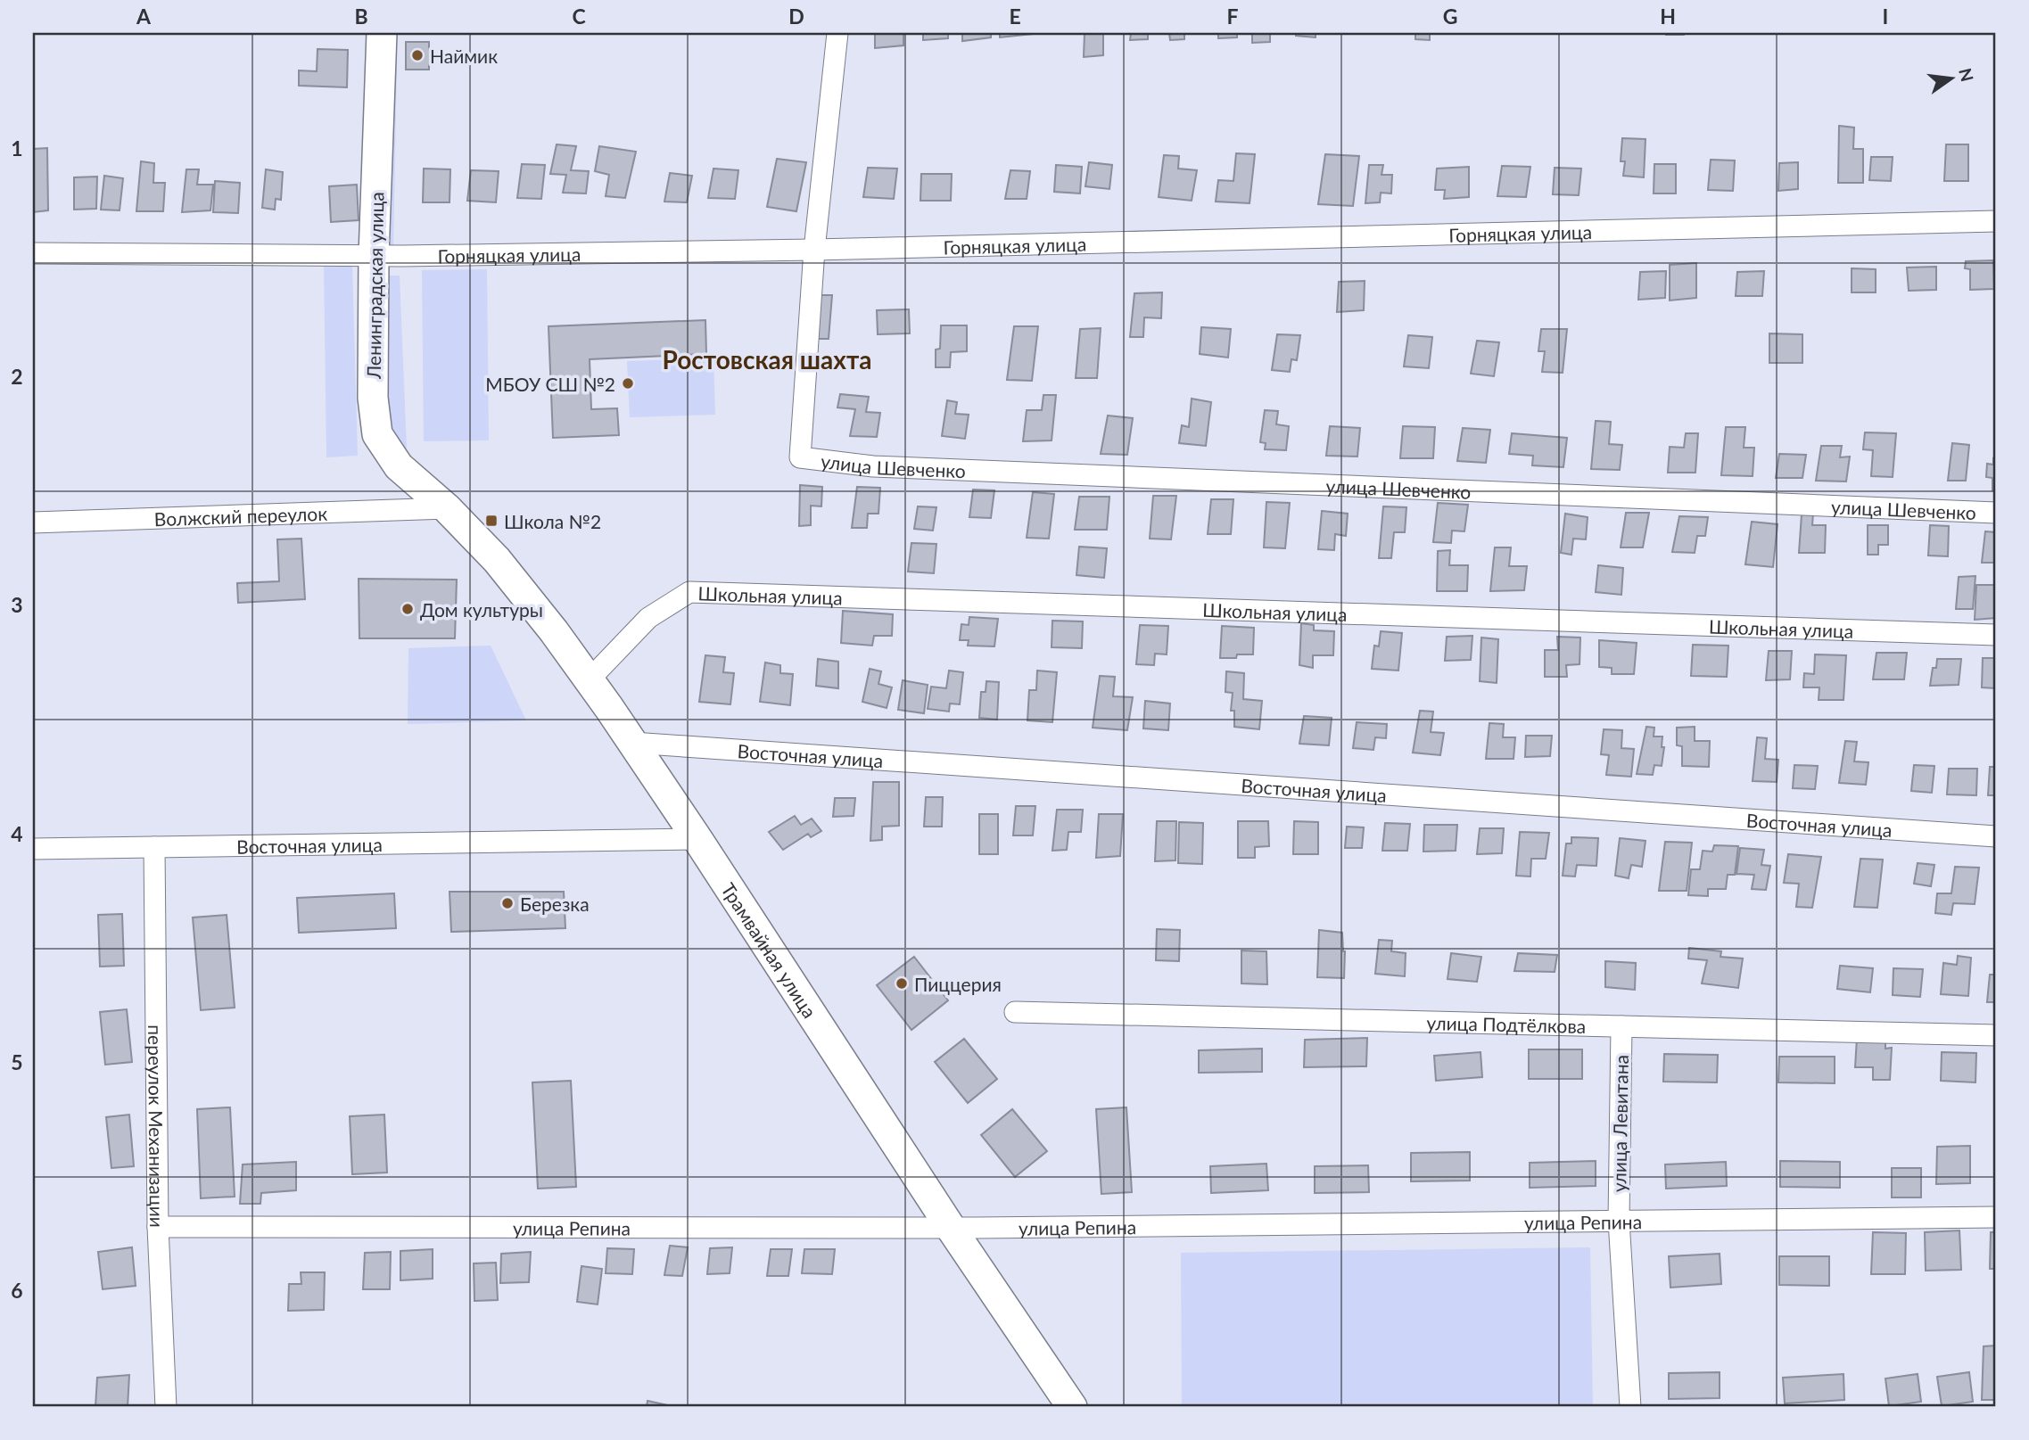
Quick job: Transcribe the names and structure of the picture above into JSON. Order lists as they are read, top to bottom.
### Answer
{
  "streets": {
    "street": [
      "Горняцкая улица",
      "Ленинградская улица",
      "улица Шевченко",
      "Волжский переулок",
      "Школьная улица",
      "Восточная улица",
      "Трамвайная улица",
      "улица Подтёлкова",
      "улица Левитана",
      "переулок Механизации",
      "улица Репина"
    ]
  },
  "crossings": [
    ["Горняцкая улица", "Ленинградская улица"],
    ["Горняцкая улица", "улица Шевченко"],
    ["Ленинградская улица", "Волжский переулок"],
    ["Ленинградская улица", "Трамвайная улица"],
    ["Волжский переулок", "Трамвайная улица"],
    ["Школьная улица", "Трамвайная улица"],
    ["Восточная улица", "Трамвайная улица"],
    ["Восточная улица", "переулок Механизации"],
    ["Трамвайная улица", "улица Репина"],
    ["улица Подтёлкова", "улица Левитана"],
    ["улица Левитана", "улица Репина"],
    ["переулок Механизации", "улица Репина"]
  ],
  "districts": ["Ростовская шахта"],
  "places": {
    "other": [
      "Наймик",
      "МБОУ СШ №2",
      "Дом культуры",
      "Березка",
      "Пиццерия"
    ],
    "transit": ["Школа №2"]
  },
  "north": "right",
  "grid": {
    "columns": [
      "A",
      "B",
      "C",
      "D",
      "E",
      "F",
      "G",
      "H",
      "I"
    ],
    "rows": [
      "1",
      "2",
      "3",
      "4",
      "5",
      "6"
    ]
  }
}
